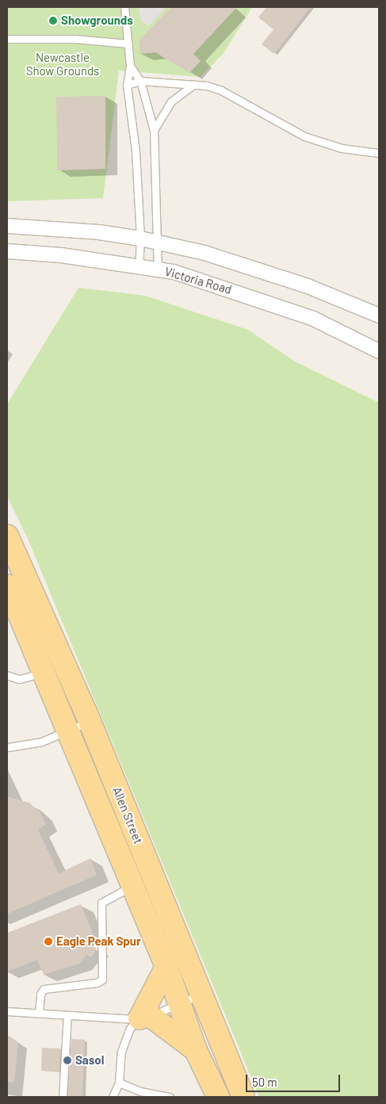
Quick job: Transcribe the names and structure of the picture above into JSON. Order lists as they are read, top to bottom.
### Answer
{
  "streets": {
    "main road": ["Allen Street"],
    "street": ["Victoria Road"]
  },
  "parks": ["Newcastle Show Grounds"],
  "places": ["Showgrounds", "Eagle Peak Spur", "Sasol"],
  "scale_bar": "50 m"
}
